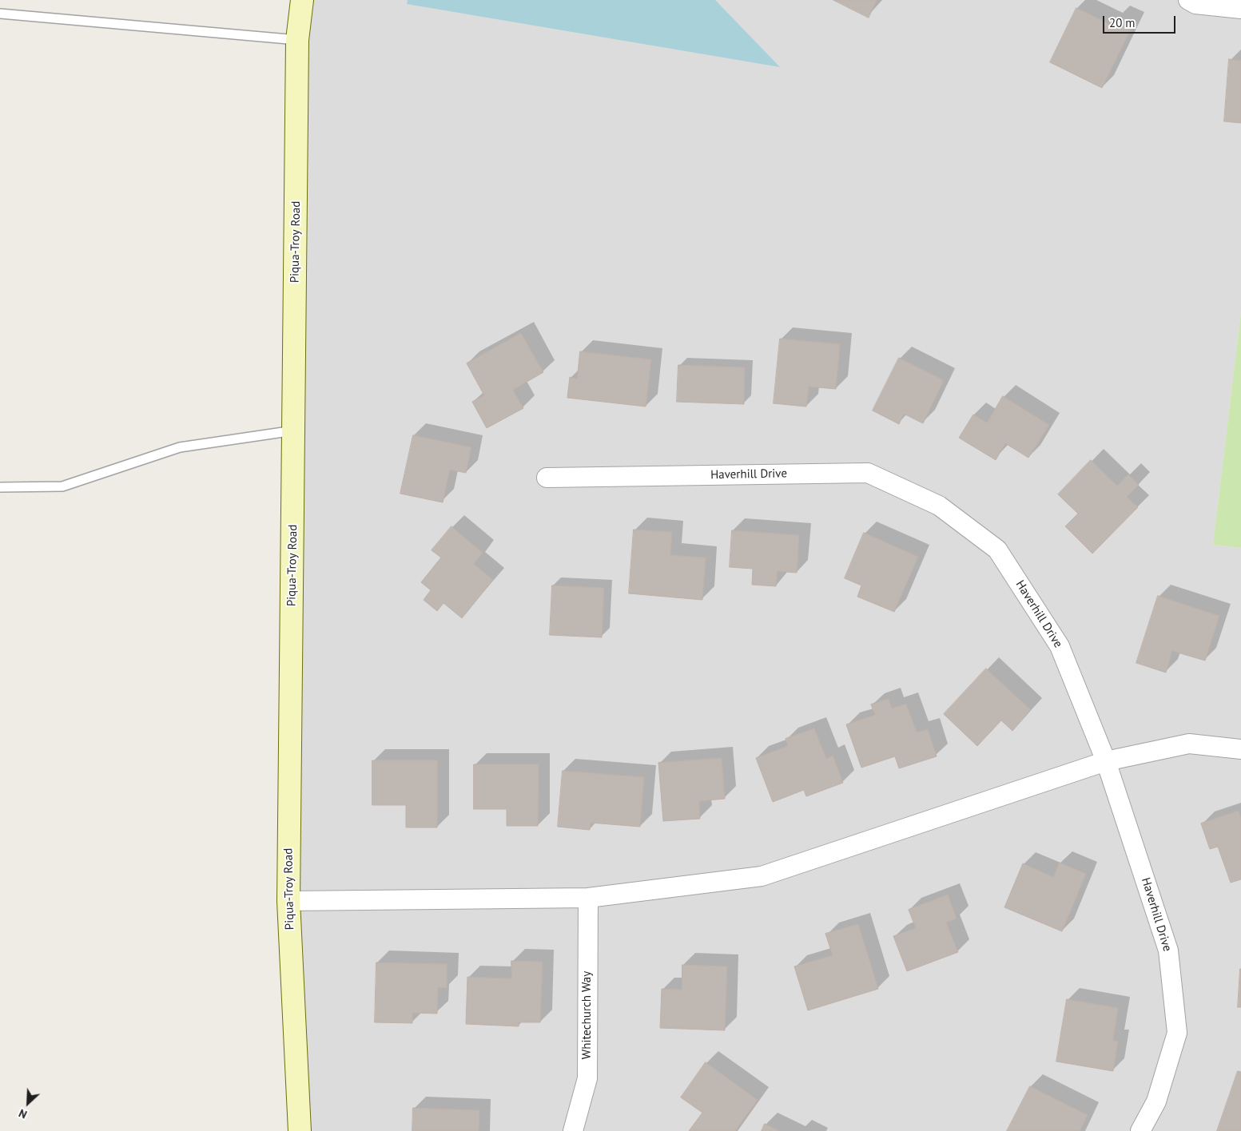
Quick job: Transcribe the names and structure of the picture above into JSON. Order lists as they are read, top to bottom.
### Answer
{
  "streets": {
    "street": ["Piqua-Troy Road", "Haverhill Drive", "Whitechurch Way"]
  },
  "scale_bar": "20 m",
  "north": "bottom left"
}
